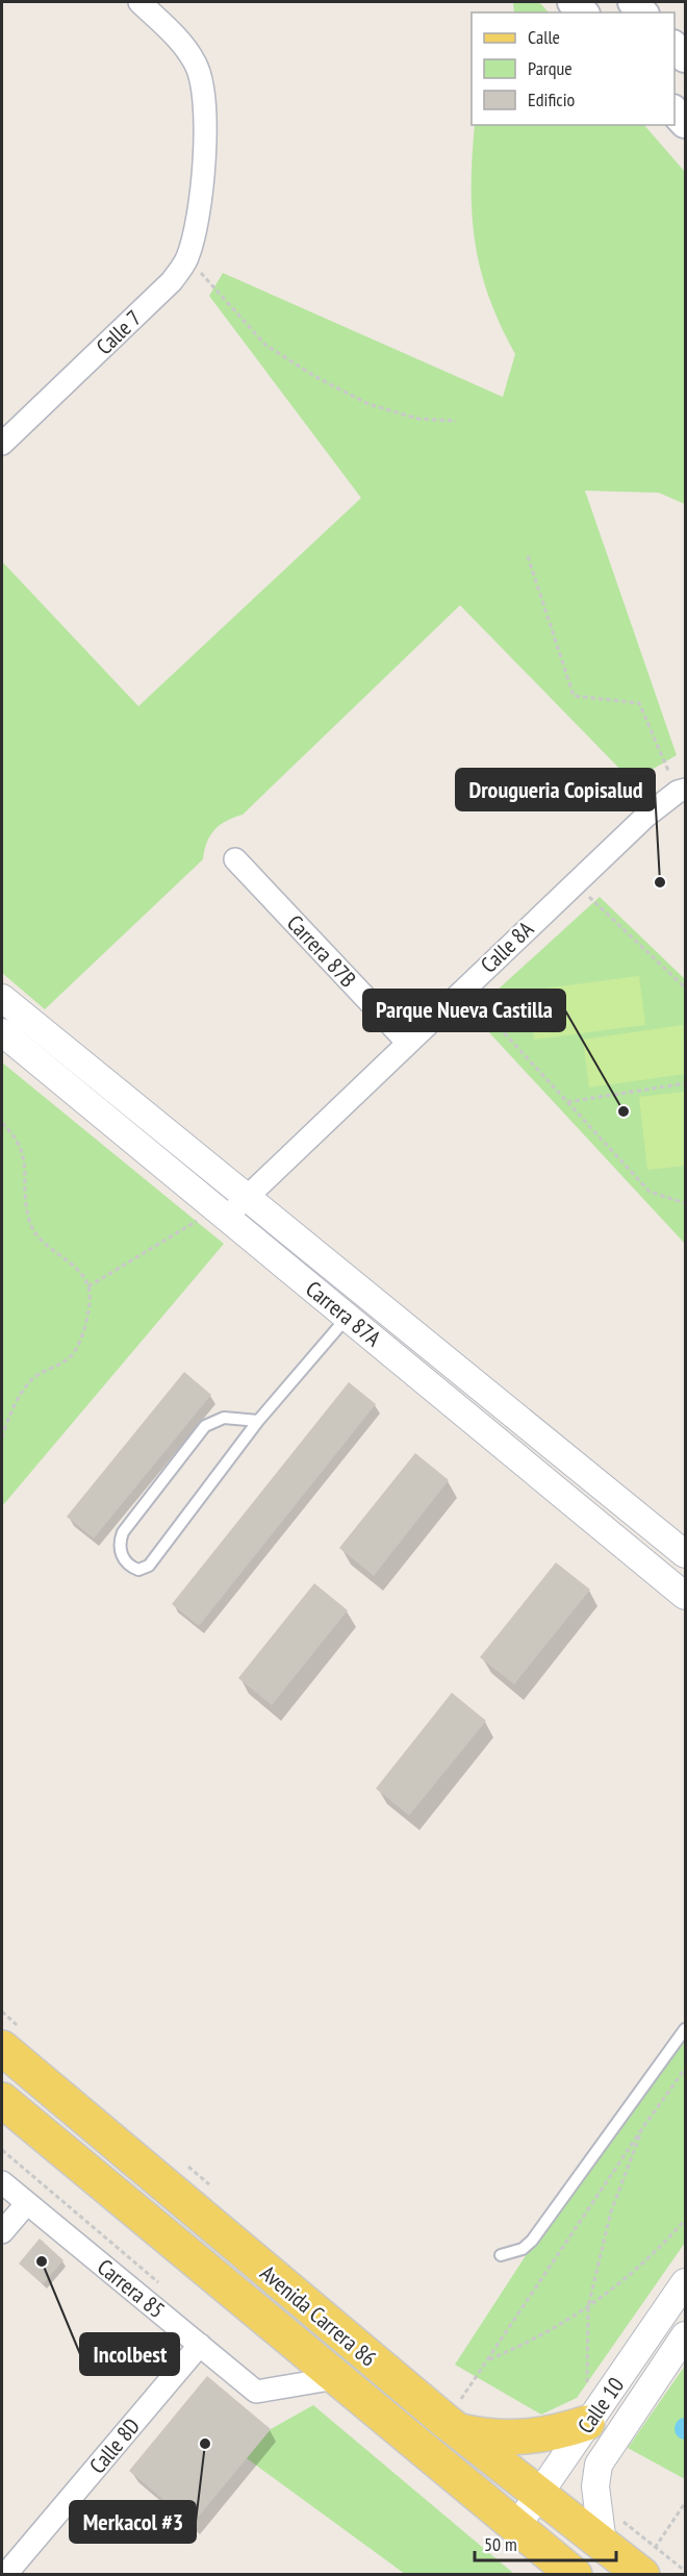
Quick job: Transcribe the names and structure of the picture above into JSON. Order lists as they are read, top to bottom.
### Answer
{
  "streets": {
    "main road": ["Avenida Carrera 86"],
    "street": [
      "Calle 7",
      "Calle 8A",
      "Carrera 87B",
      "Carrera 87A",
      "Carrera 85",
      "Calle 10",
      "Calle 8D"
    ]
  },
  "crossings": [
    ["Calle 8A", "Carrera 87B"],
    ["Calle 8A", "Carrera 87A"],
    ["Carrera 85", "Avenida Carrera 86"],
    ["Carrera 85", "Calle 8D"],
    ["Avenida Carrera 86", "Calle 10"]
  ],
  "places": [
    "Drougueria Copisalud",
    "Parque Nueva Castilla",
    "Incolbest",
    "Merkacol #3"
  ],
  "legend": ["Calle", "Parque", "Edificio"],
  "scale_bar": "50 m"
}
